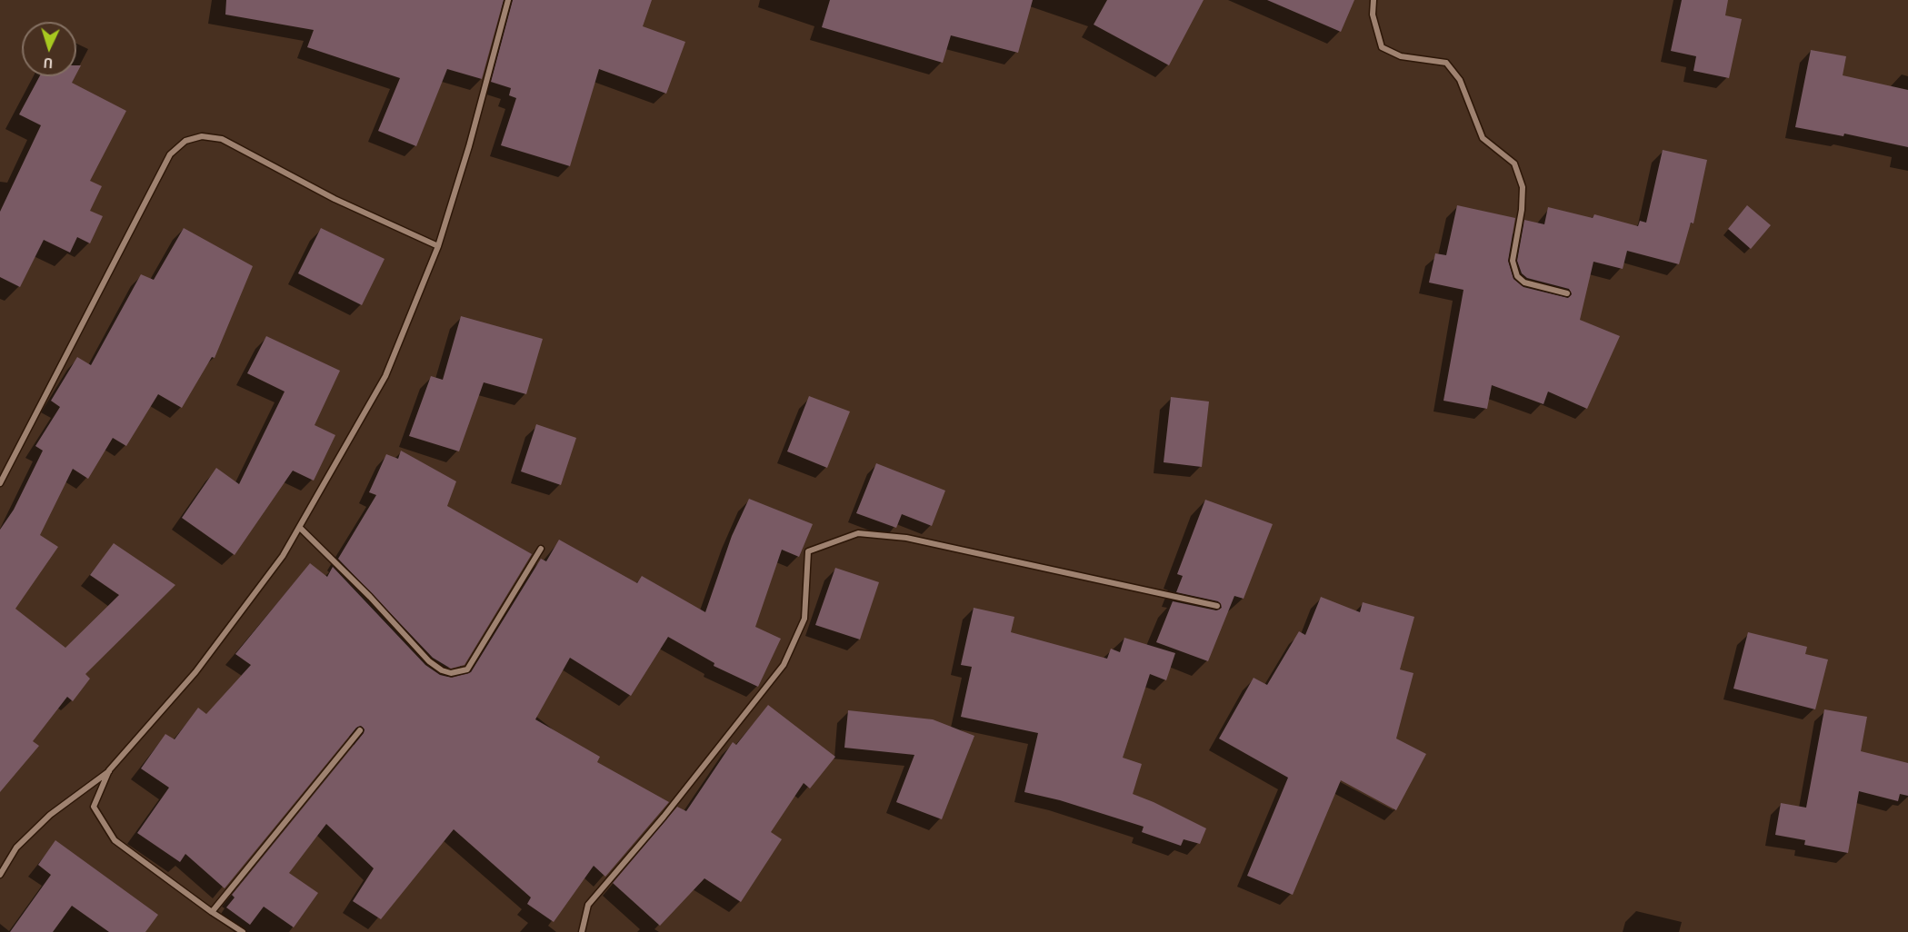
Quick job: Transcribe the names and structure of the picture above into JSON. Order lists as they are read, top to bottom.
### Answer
{
  "north": "bottom"
}
